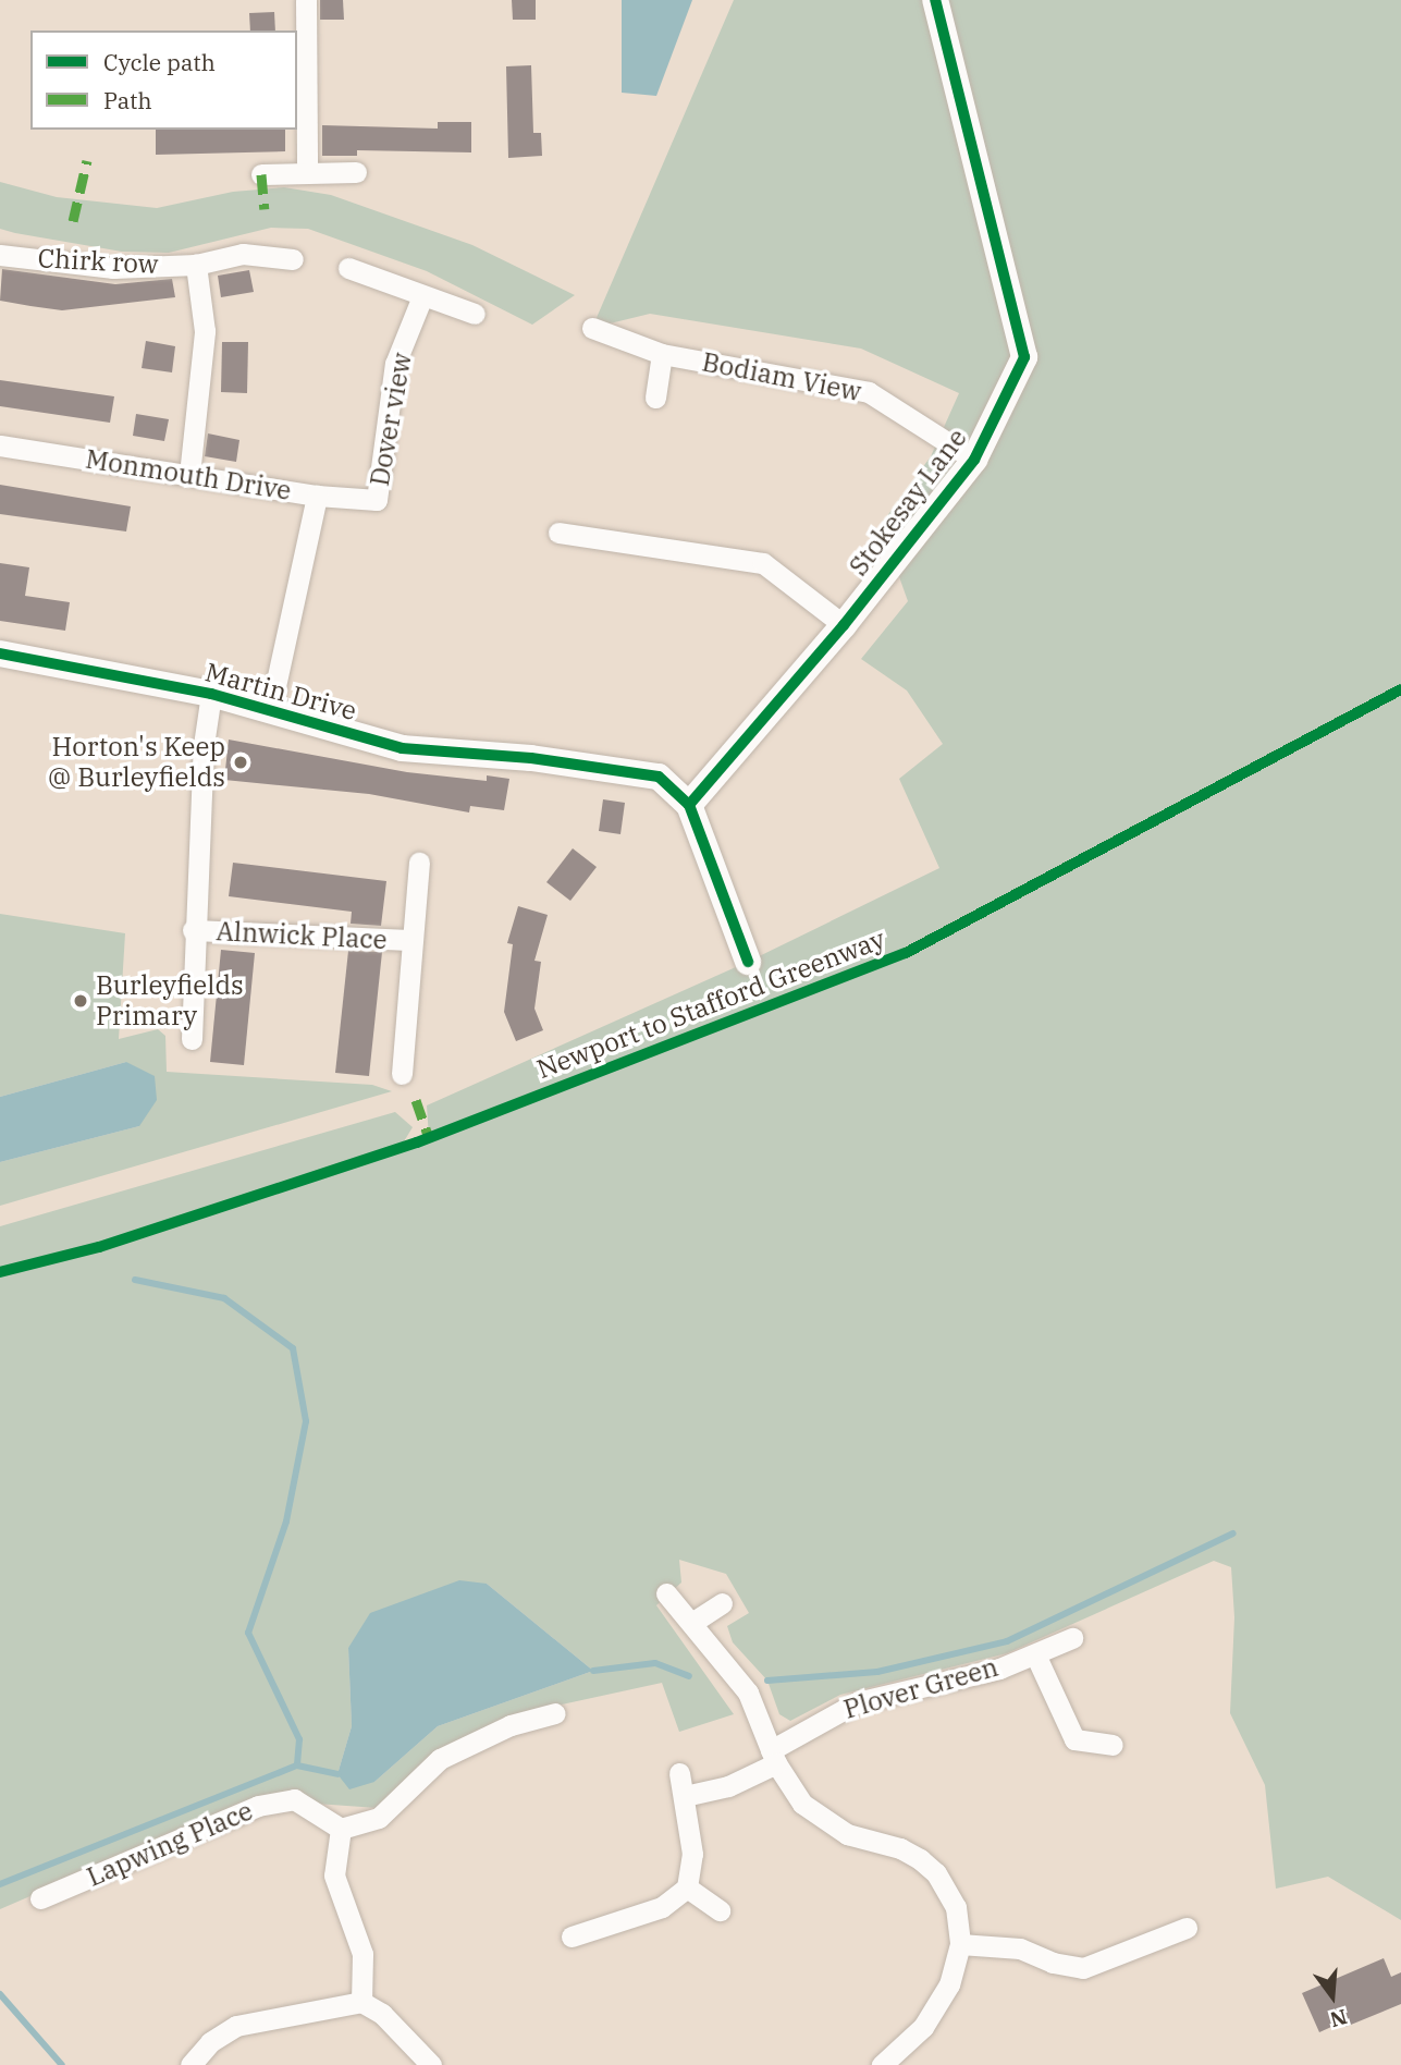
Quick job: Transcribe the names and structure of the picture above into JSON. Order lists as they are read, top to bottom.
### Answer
{
  "streets": {
    "street": [
      "Chirk row",
      "Bodiam View",
      "Dover view",
      "Monmouth Drive",
      "Stokesay Lane",
      "Martin Drive",
      "Alnwick Place",
      "Plover Green",
      "Lapwing Place"
    ],
    "cycle path": ["Newport to Stafford Greenway"]
  },
  "crossings": [
    ["Chirk row", "Monmouth Drive"],
    ["Bodiam View", "Stokesay Lane"],
    ["Dover view", "Monmouth Drive"],
    ["Stokesay Lane", "Martin Drive"]
  ],
  "places": ["Horton's Keep @ Burleyfields", "Burleyfields Primary"],
  "legend": ["Cycle path", "Path"],
  "north": "bottom"
}
